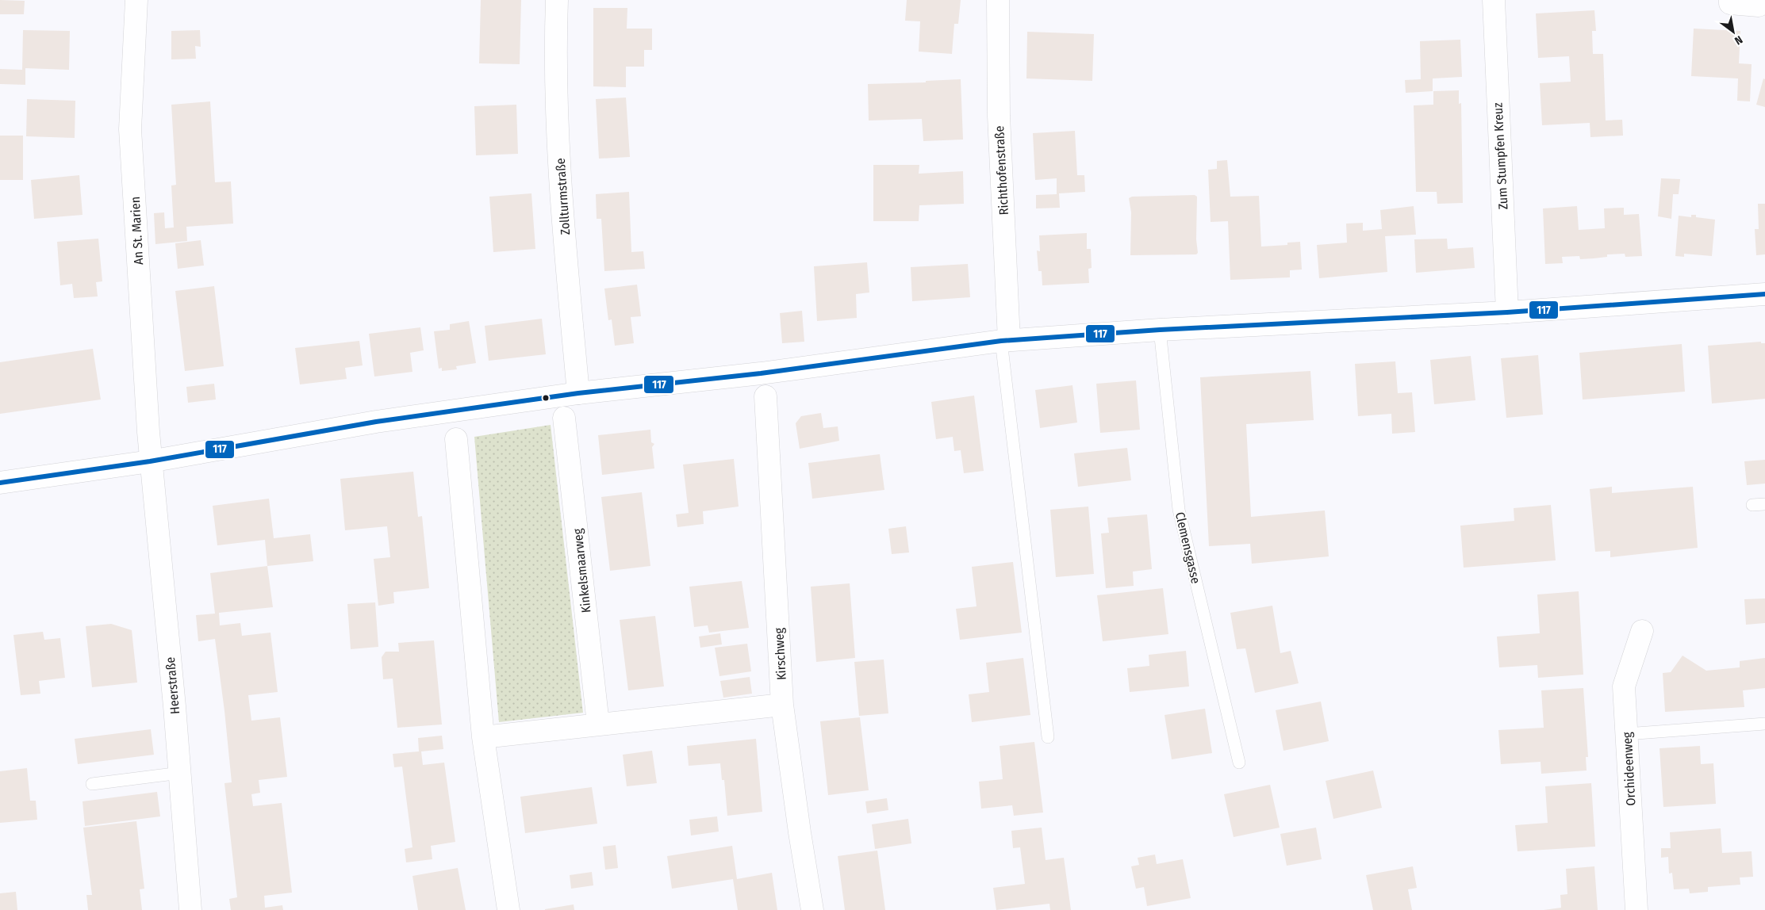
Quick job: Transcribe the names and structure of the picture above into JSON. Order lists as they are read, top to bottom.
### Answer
{
  "streets": {
    "street": [
      "Zum Stumpfen Kreuz",
      "Richthofenstraße",
      "Zollturmstraße",
      "An St. Marien",
      "Kinkelsmaarweg",
      "Kirschweg",
      "Heerstraße",
      "Orchideenweg"
    ],
    "lane": ["Clemensgasse"]
  },
  "crossings": [
    ["An St. Marien", "Heerstraße"]
  ],
  "lines": ["transit line 117"],
  "north": "bottom right"
}
